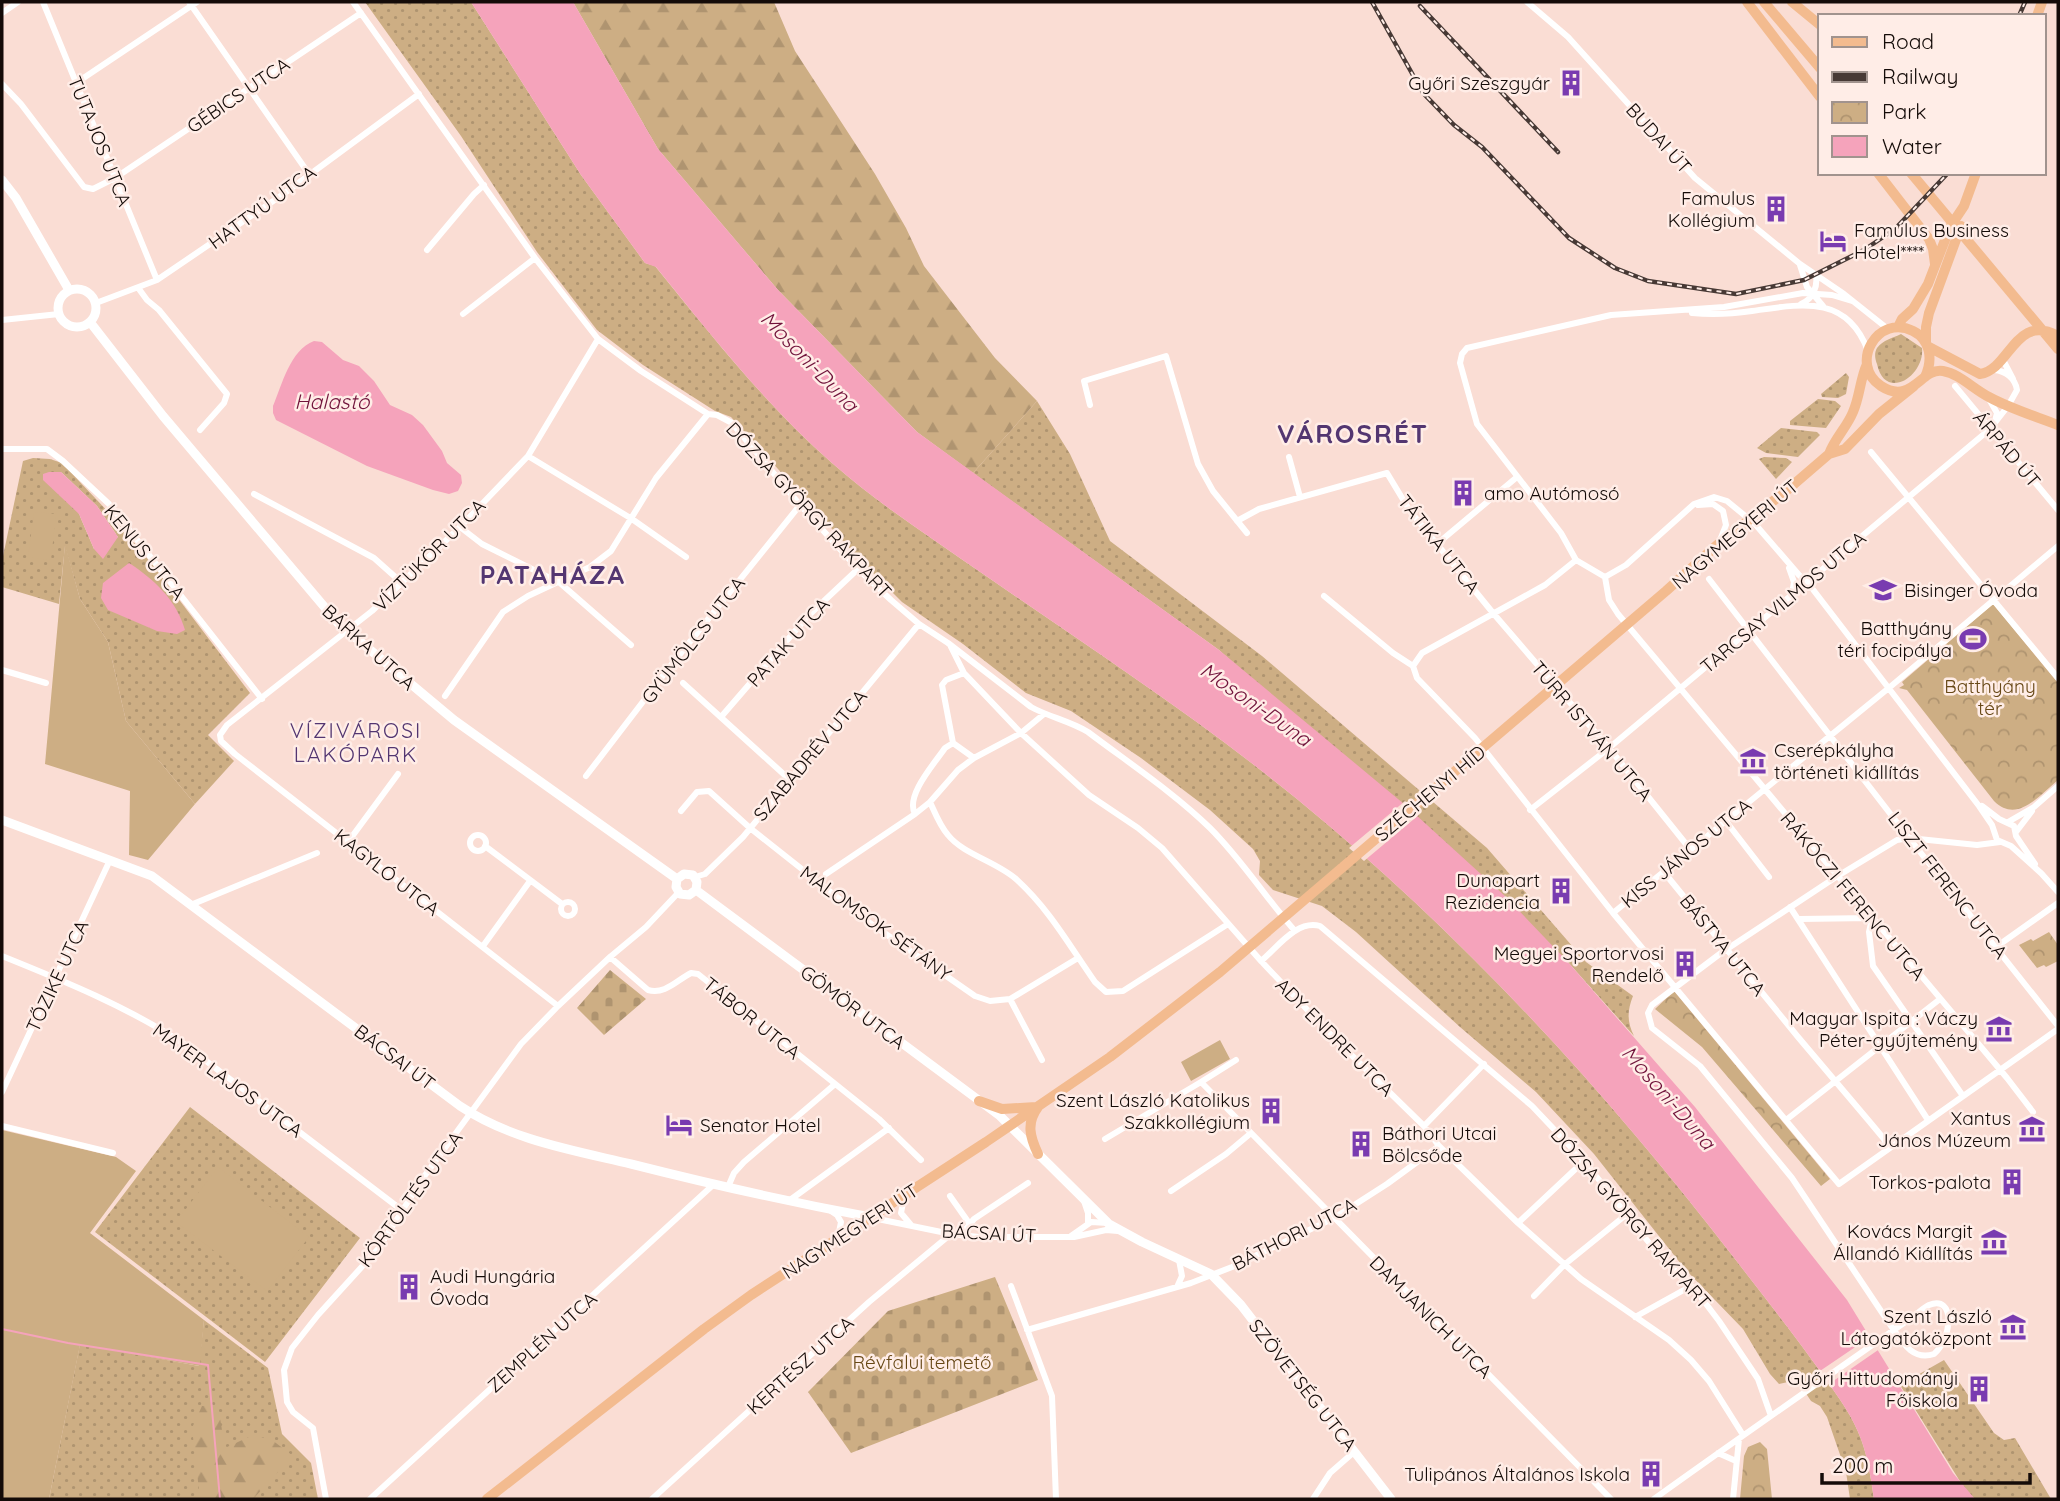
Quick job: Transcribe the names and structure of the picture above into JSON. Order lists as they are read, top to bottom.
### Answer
{
  "streets": {
    "main road": ["NAGYMEGYERI ÚT", "SZÉCHENYI HÍD"],
    "street": [
      "GÉBICS UTCA",
      "BUDAI ÚT",
      "TUTAJOS UTCA",
      "HATTYÚ UTCA",
      "ÁRPÁD ÚT",
      "DÓZSA GYÖRGY RAKPART",
      "TÁTIKA UTCA",
      "KENUS UTCA",
      "VÍZTÜKÖR UTCA",
      "TARCSAY VILMOS UTCA",
      "GYÜMÖLCS UTCA",
      "PATAK UTCA",
      "BÁRKA UTCA",
      "TÜRR ISTVÁN UTCA",
      "SZABADRÉV UTCA",
      "KISS JÁNOS UTCA",
      "KAGYLÓ UTCA",
      "LISZT FERENC UTCA",
      "RÁKÓCZI FERENC UTCA",
      "MALOMSOK SÉTÁNY",
      "BÁSTYA UTCA",
      "TŐZIKE UTCA",
      "GÖMÖR UTCA",
      "TÁBOR UTCA",
      "ADY ENDRE UTCA",
      "BÁCSAI ÚT",
      "MAYER LAJOS UTCA",
      "KÖRTÖLTÉS UTCA",
      "BÁTHORI UTCA",
      "DAMJANICH UTCA",
      "ZEMPLÉN UTCA",
      "KERTÉSZ UTCA",
      "SZÖVETSÉG UTCA"
    ]
  },
  "crossings": [
    ["GÉBICS UTCA", "TUTAJOS UTCA"],
    ["GÉBICS UTCA", "DÓZSA GYÖRGY RAKPART"],
    ["BUDAI ÚT", "NAGYMEGYERI ÚT"],
    ["TUTAJOS UTCA", "HATTYÚ UTCA"],
    ["HATTYÚ UTCA", "DÓZSA GYÖRGY RAKPART"],
    ["HATTYÚ UTCA", "BÁRKA UTCA"],
    ["ÁRPÁD ÚT", "TARCSAY VILMOS UTCA"],
    ["DÓZSA GYÖRGY RAKPART", "VÍZTÜKÖR UTCA"],
    ["DÓZSA GYÖRGY RAKPART", "GYÜMÖLCS UTCA"],
    ["DÓZSA GYÖRGY RAKPART", "PATAK UTCA"],
    ["DÓZSA GYÖRGY RAKPART", "SZABADRÉV UTCA"],
    ["DÓZSA GYÖRGY RAKPART", "ADY ENDRE UTCA"],
    ["NAGYMEGYERI ÚT", "SZÉCHENYI HÍD"],
    ["NAGYMEGYERI ÚT", "GÖMÖR UTCA"],
    ["NAGYMEGYERI ÚT", "BÁCSAI ÚT"],
    ["TÁTIKA UTCA", "TÜRR ISTVÁN UTCA"],
    ["KENUS UTCA", "VÍZTÜKÖR UTCA"],
    ["VÍZTÜKÖR UTCA", "BÁRKA UTCA"],
    ["VÍZTÜKÖR UTCA", "KAGYLÓ UTCA"],
    ["TARCSAY VILMOS UTCA", "TÜRR ISTVÁN UTCA"],
    ["TARCSAY VILMOS UTCA", "LISZT FERENC UTCA"],
    ["TARCSAY VILMOS UTCA", "RÁKÓCZI FERENC UTCA"],
    ["BÁRKA UTCA", "SZABADRÉV UTCA"],
    ["BÁRKA UTCA", "GÖMÖR UTCA"],
    ["TÜRR ISTVÁN UTCA", "KISS JÁNOS UTCA"],
    ["SZABADRÉV UTCA", "MALOMSOK SÉTÁNY"],
    ["SZABADRÉV UTCA", "GÖMÖR UTCA"],
    ["KISS JÁNOS UTCA", "LISZT FERENC UTCA"],
    ["KISS JÁNOS UTCA", "RÁKÓCZI FERENC UTCA"],
    ["KISS JÁNOS UTCA", "BÁSTYA UTCA"],
    ["TŐZIKE UTCA", "BÁCSAI ÚT"],
    ["TŐZIKE UTCA", "MAYER LAJOS UTCA"],
    ["GÖMÖR UTCA", "BÁCSAI ÚT"],
    ["ADY ENDRE UTCA", "BÁTHORI UTCA"],
    ["BÁCSAI ÚT", "KÖRTÖLTÉS UTCA"],
    ["BÁCSAI ÚT", "ZEMPLÉN UTCA"],
    ["BÁCSAI ÚT", "KERTÉSZ UTCA"],
    ["MAYER LAJOS UTCA", "KÖRTÖLTÉS UTCA"],
    ["BÁTHORI UTCA", "DAMJANICH UTCA"],
    ["BÁTHORI UTCA", "SZÖVETSÉG UTCA"]
  ],
  "districts": ["VÁROSRÉT", "PATAHÁZA", "VÍZIVÁROSI LAKÓPARK"],
  "water": ["Mosoni-Duna", "Halastó"],
  "parks": ["Batthyány tér", "Révfalui temető"],
  "places": {
    "building": [
      "Győri Szeszgyár",
      "Famulus Kollégium",
      "amo Autómosó",
      "Dunapart Rezidencia",
      "Megyei Sportorvosi Rendelő",
      "Szent László Katolikus Szakkollégium",
      "Báthori Utcai Bölcsőde",
      "Torkos-palota",
      "Audi Hungária Óvoda",
      "Győri Hittudományi Főiskola",
      "Tulipános Általános Iskola"
    ],
    "hotel": ["Famulus Business Hotel****", "Senator Hotel"],
    "school or university": ["Bisinger Óvoda"],
    "sports": ["Batthyány téri focipálya"],
    "museum": [
      "Cserépkályha történeti kiállítás",
      "Magyar Ispita : Váczy Péter-gyűjtemény",
      "Xantus János Múzeum",
      "Kovács Margit Állandó Kiállítás",
      "Szent László Látogatóközpont"
    ]
  },
  "legend": [
    "Road",
    "Railway",
    "Park",
    "Water"
  ],
  "scale_bar": "200 m"
}
